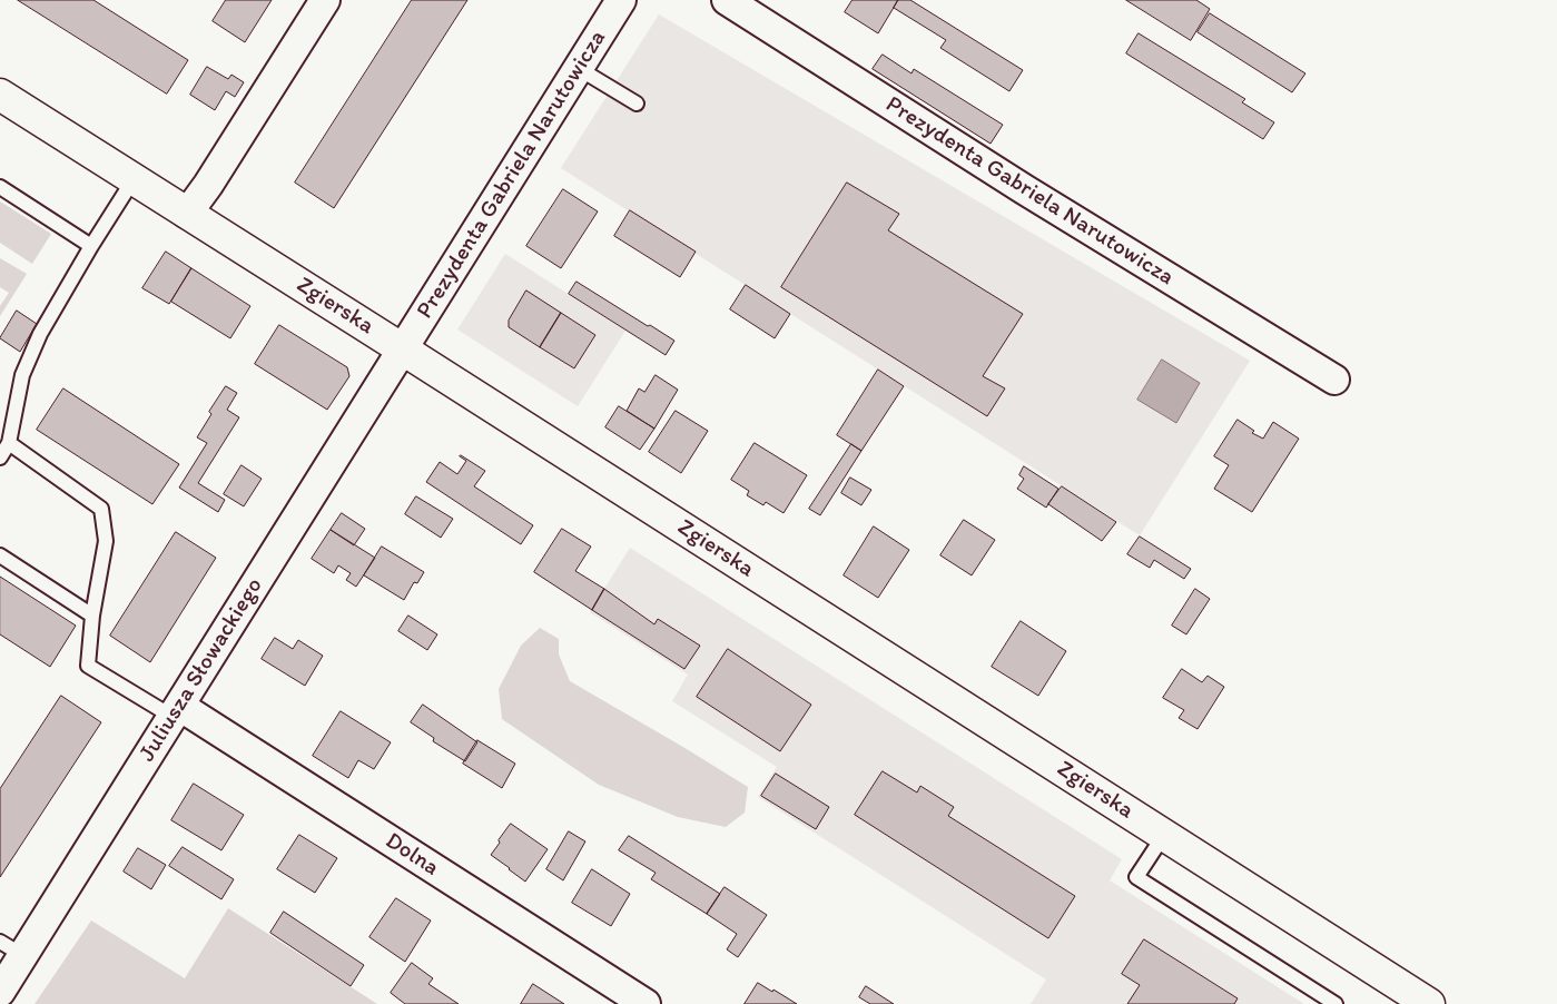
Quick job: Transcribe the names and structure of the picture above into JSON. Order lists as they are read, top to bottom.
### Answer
{
  "streets": {
    "main road": ["Zgierska"],
    "street": ["Prezydenta Gabriela Narutowicza", "Juliusza Słowackiego", "Dolna"]
  },
  "crossings": [
    ["Prezydenta Gabriela Narutowicza", "Zgierska"],
    ["Prezydenta Gabriela Narutowicza", "Juliusza Słowackiego"],
    ["Zgierska", "Juliusza Słowackiego"],
    ["Juliusza Słowackiego", "Dolna"]
  ]
}
